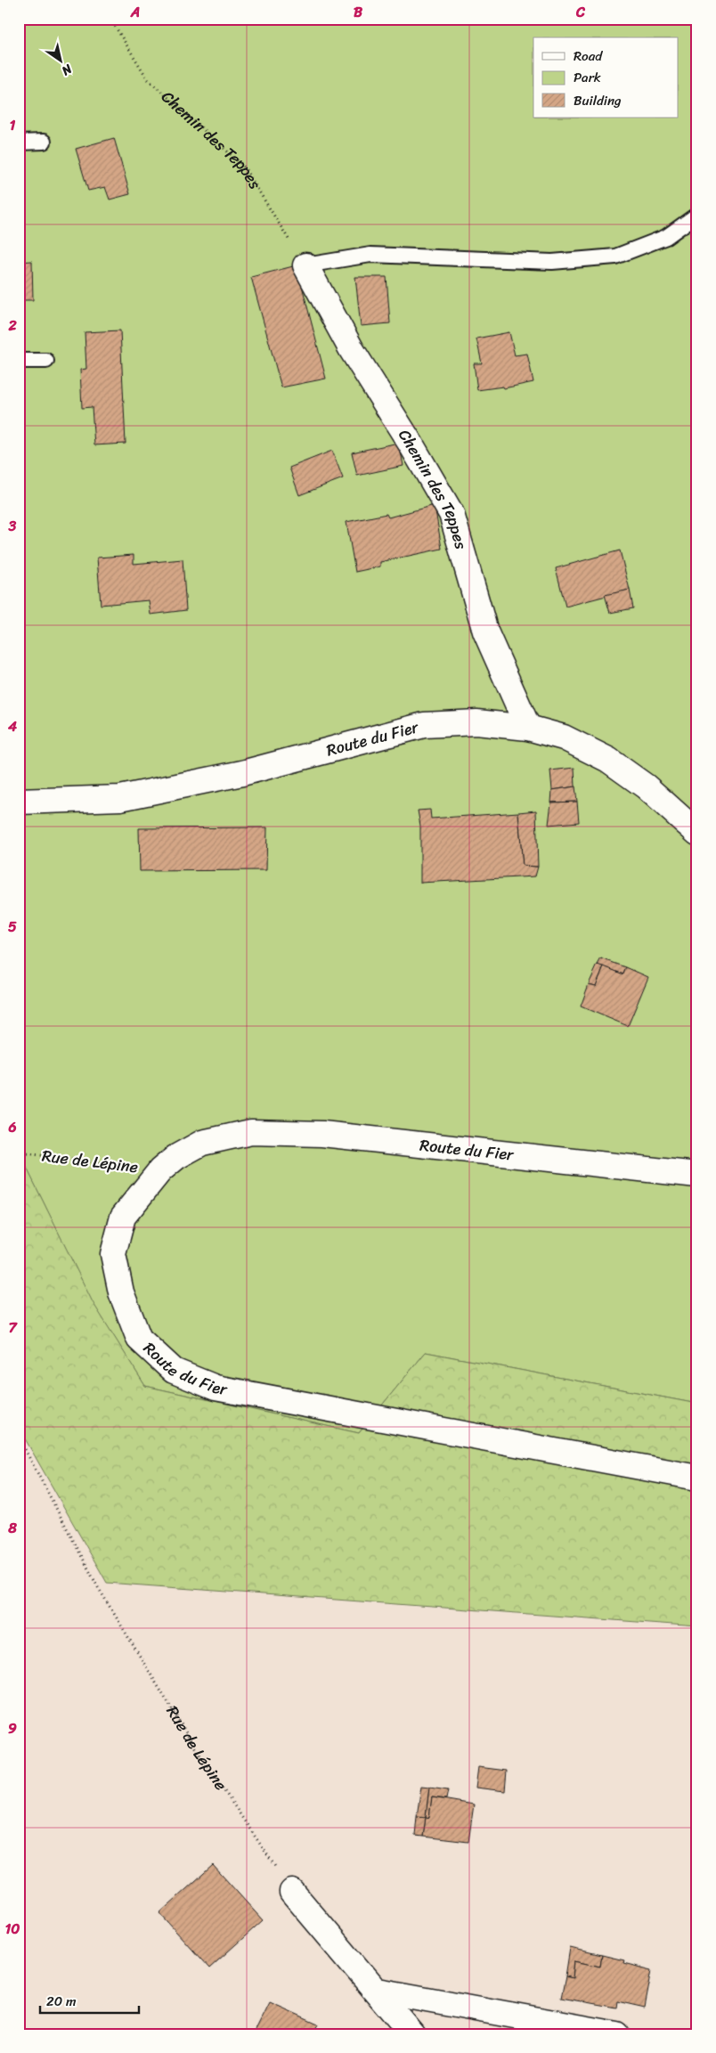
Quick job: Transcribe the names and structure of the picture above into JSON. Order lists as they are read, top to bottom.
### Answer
{
  "streets": {
    "main road": ["Chemin des Teppes", "Route du Fier"],
    "path": ["Rue de Lépine"]
  },
  "crossings": [
    ["Chemin des Teppes", "Route du Fier"],
    ["Route du Fier", "Rue de Lépine"]
  ],
  "legend": ["Road", "Park", "Building"],
  "scale_bar": "20 m",
  "north": "bottom right",
  "grid": {
    "columns": ["A", "B", "C"],
    "rows": [
      "1",
      "2",
      "3",
      "4",
      "5",
      "6",
      "7",
      "8",
      "9",
      "10"
    ]
  }
}
